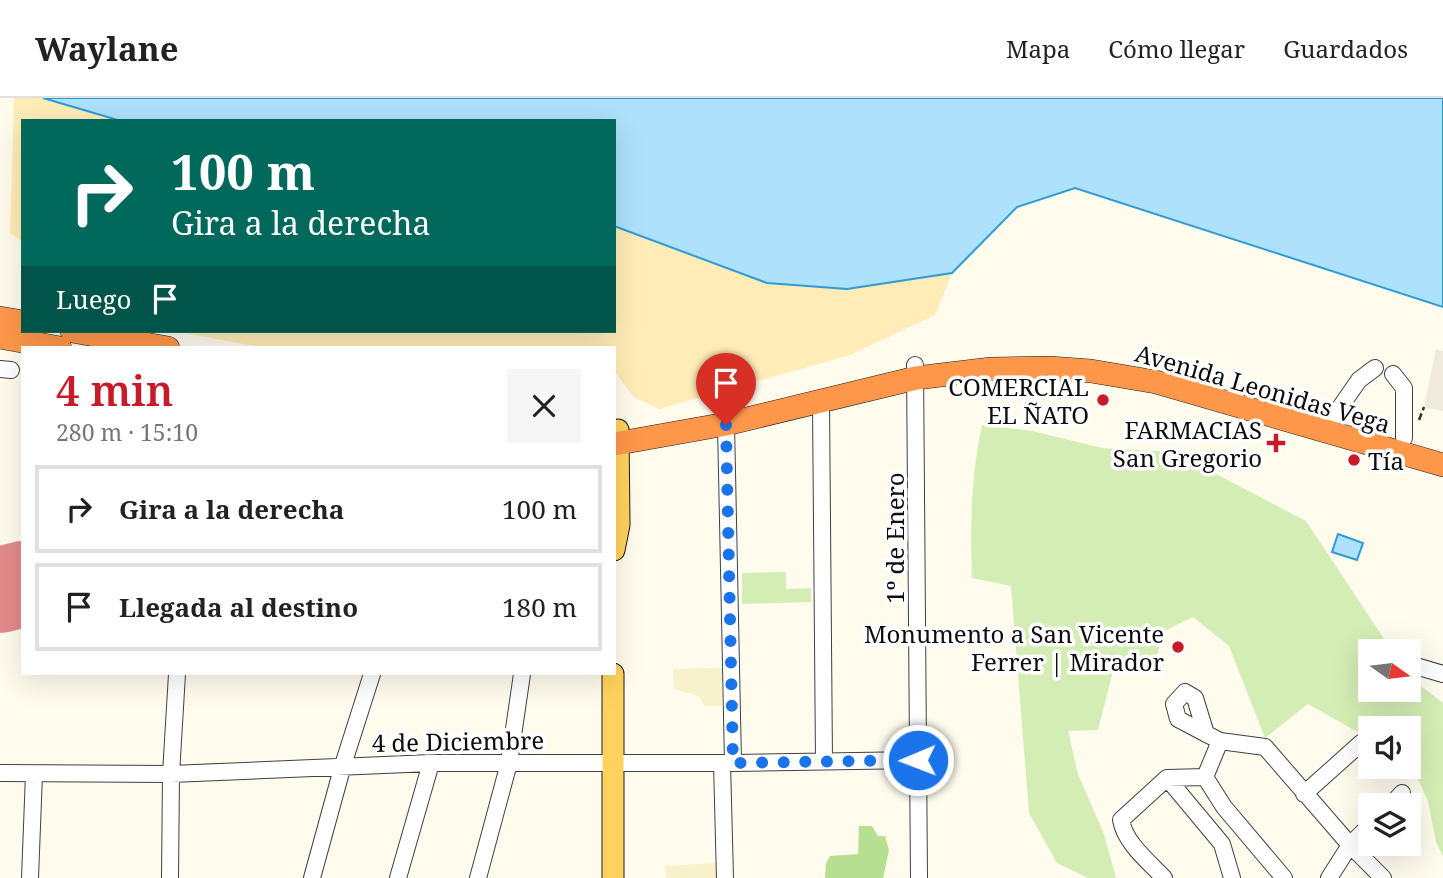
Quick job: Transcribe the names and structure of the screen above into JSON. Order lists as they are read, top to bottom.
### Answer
{
  "streets": {
    "highway": ["Avenida Leonidas Vega"],
    "street": ["1º de Enero", "4 de Diciembre"]
  },
  "crossings": [
    ["Avenida Leonidas Vega", "1º de Enero"],
    ["1º de Enero", "4 de Diciembre"]
  ],
  "places": {
    "other": ["COMERCIAL EL ÑATO", "Tía", "Monumento a San Vicente Ferrer | Mirador"],
    "health": ["FARMACIAS San Gregorio"]
  },
  "north": "right",
  "page": {
    "header": "Waylane",
    "nav": ["Mapa", "Cómo llegar", "Guardados"],
    "turn": ["100 m", "Gira a la derecha"],
    "then": "Luego",
    "heading": ["4 min", "280 m · 15:10"],
    "list": [
      {
        "name": "Gira a la derecha",
        "value": "100 m"
      },
      {
        "name": "Llegada al destino",
        "value": "180 m"
      }
    ]
  }
}
